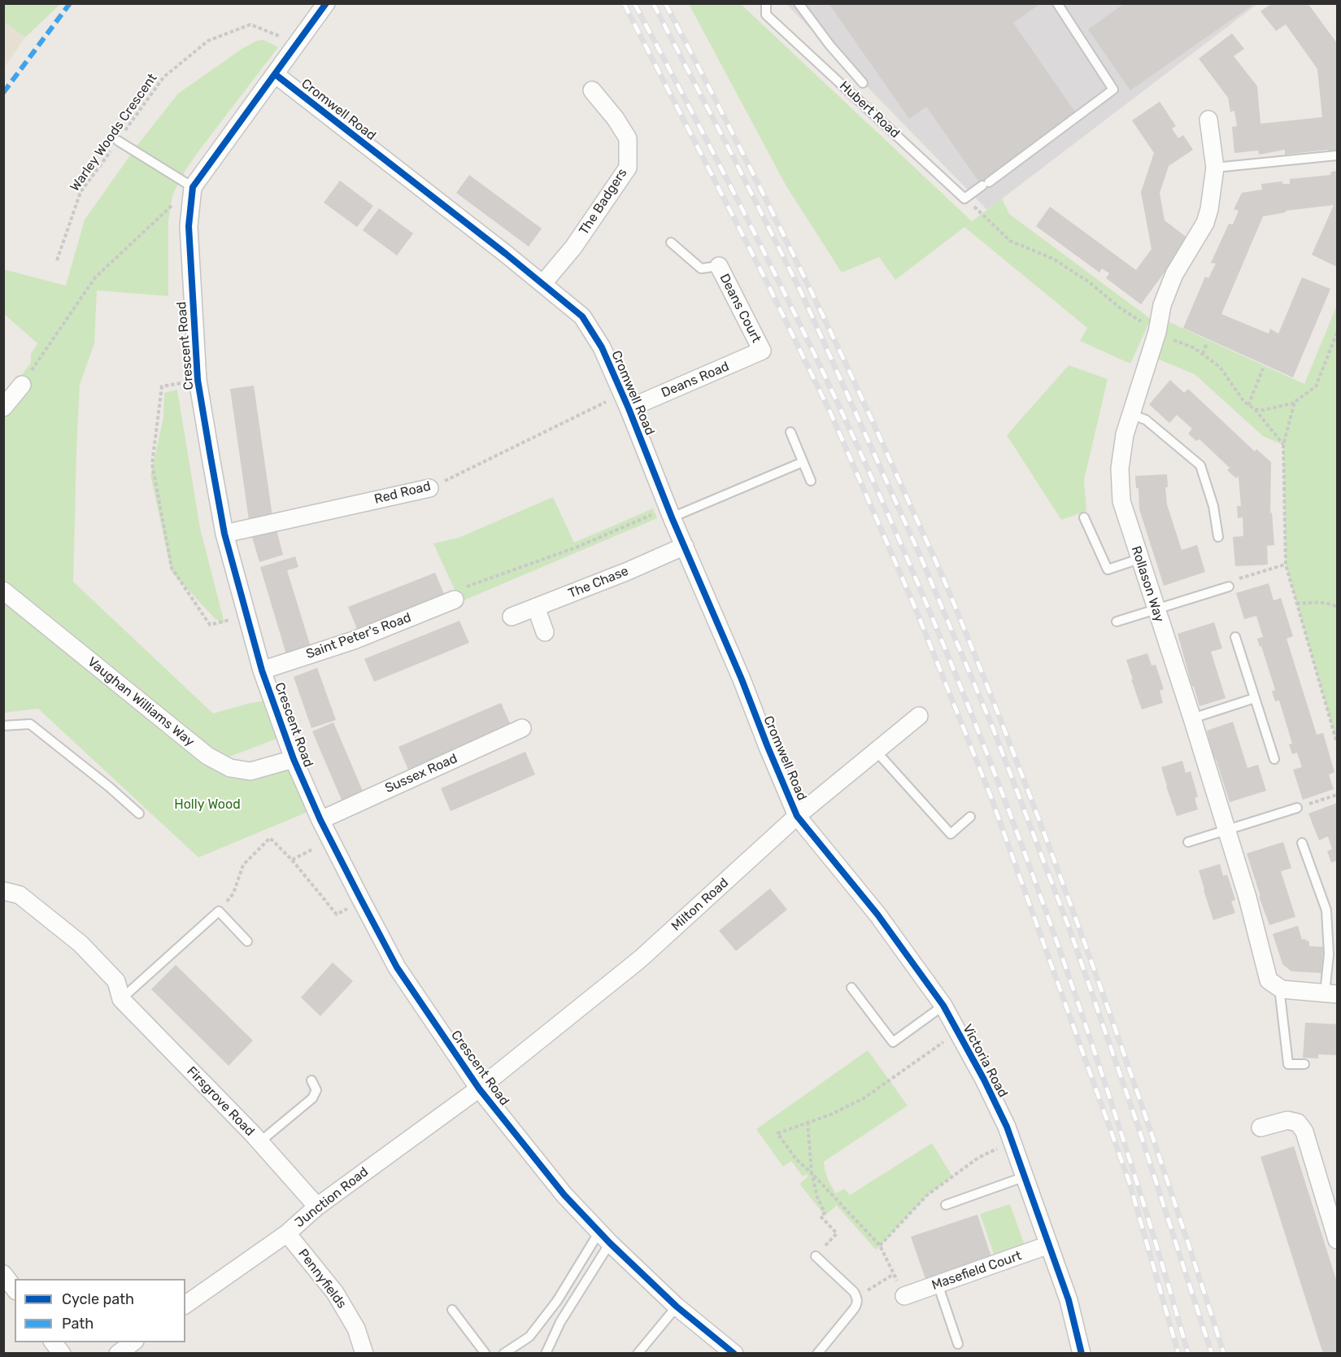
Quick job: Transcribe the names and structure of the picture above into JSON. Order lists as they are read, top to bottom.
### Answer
{
  "streets": {
    "street": [
      "Cromwell Road",
      "The Badgers",
      "Deans Court",
      "Crescent Road",
      "Deans Road",
      "Red Road",
      "The Chase",
      "Rollason Way",
      "Saint Peter's Road",
      "Vaughan Williams Way",
      "Sussex Road",
      "Milton Road",
      "Victoria Road",
      "Firsgrove Road",
      "Junction Road",
      "Masefield Court",
      "Pennyfields"
    ],
    "lane": ["Hubert Road"],
    "path": ["Warley Woods Crescent"]
  },
  "crossings": [
    ["Cromwell Road", "The Badgers"],
    ["Cromwell Road", "Deans Road"],
    ["Cromwell Road", "Red Road"],
    ["Cromwell Road", "The Chase"],
    ["Cromwell Road", "Milton Road"],
    ["Cromwell Road", "Victoria Road"],
    ["Deans Court", "Deans Road"],
    ["Crescent Road", "Red Road"],
    ["Crescent Road", "Saint Peter's Road"],
    ["Crescent Road", "Vaughan Williams Way"],
    ["Crescent Road", "Sussex Road"],
    ["Crescent Road", "Milton Road"],
    ["Crescent Road", "Junction Road"],
    ["Deans Road", "Red Road"],
    ["Milton Road", "Victoria Road"],
    ["Milton Road", "Junction Road"],
    ["Victoria Road", "Masefield Court"],
    ["Firsgrove Road", "Junction Road"],
    ["Junction Road", "Pennyfields"]
  ],
  "parks": ["Holly Wood"],
  "legend": ["Cycle path", "Path"]
}
